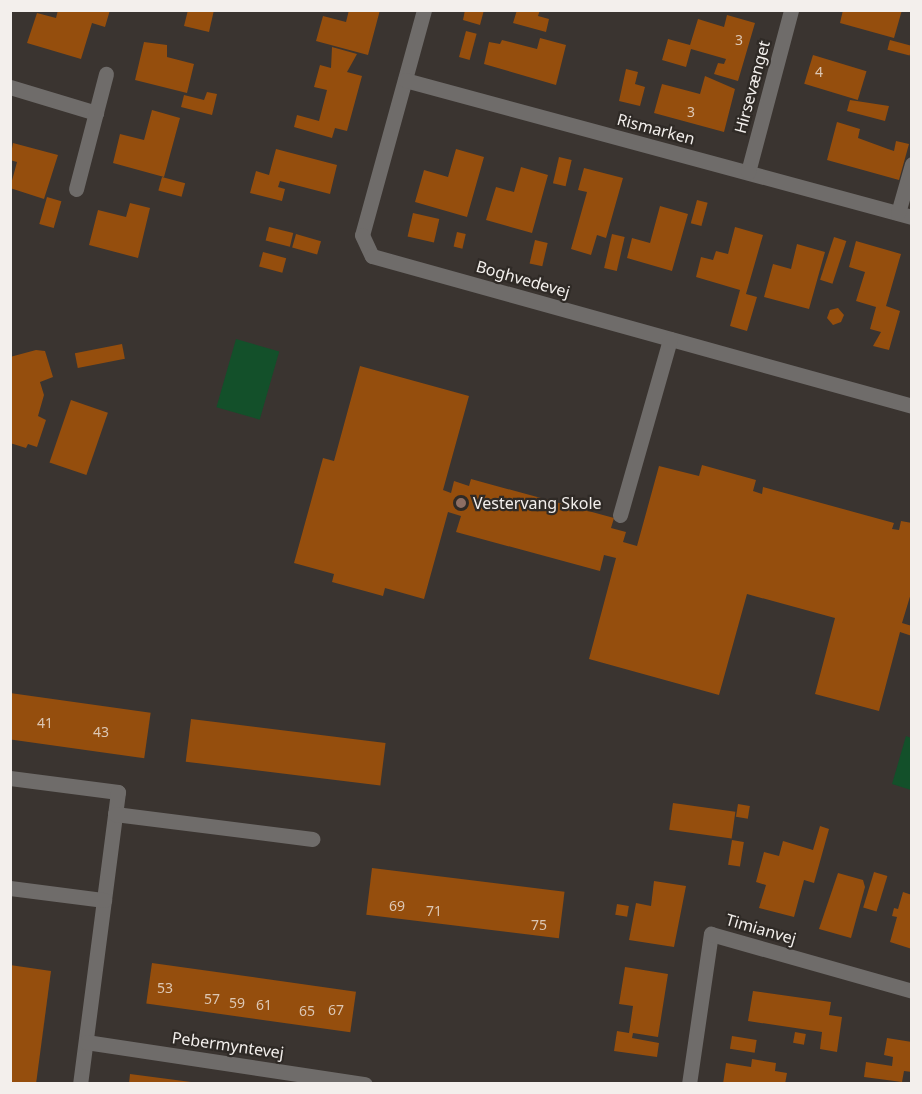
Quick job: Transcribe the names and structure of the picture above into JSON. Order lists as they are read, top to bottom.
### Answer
{
  "streets": {
    "street": [
      "Hirsevænget",
      "Rismarken",
      "Boghvedevej",
      "Timianvej",
      "Pebermyntevej"
    ]
  },
  "crossings": [
    ["Hirsevænget", "Rismarken"],
    ["Rismarken", "Boghvedevej"]
  ],
  "places": ["Vestervang Skole"],
  "house_numbers": [
    "3",
    "4",
    "3",
    "41",
    "43",
    "69",
    "71",
    "75",
    "53",
    "57",
    "59",
    "61",
    "67",
    "65"
  ]
}
